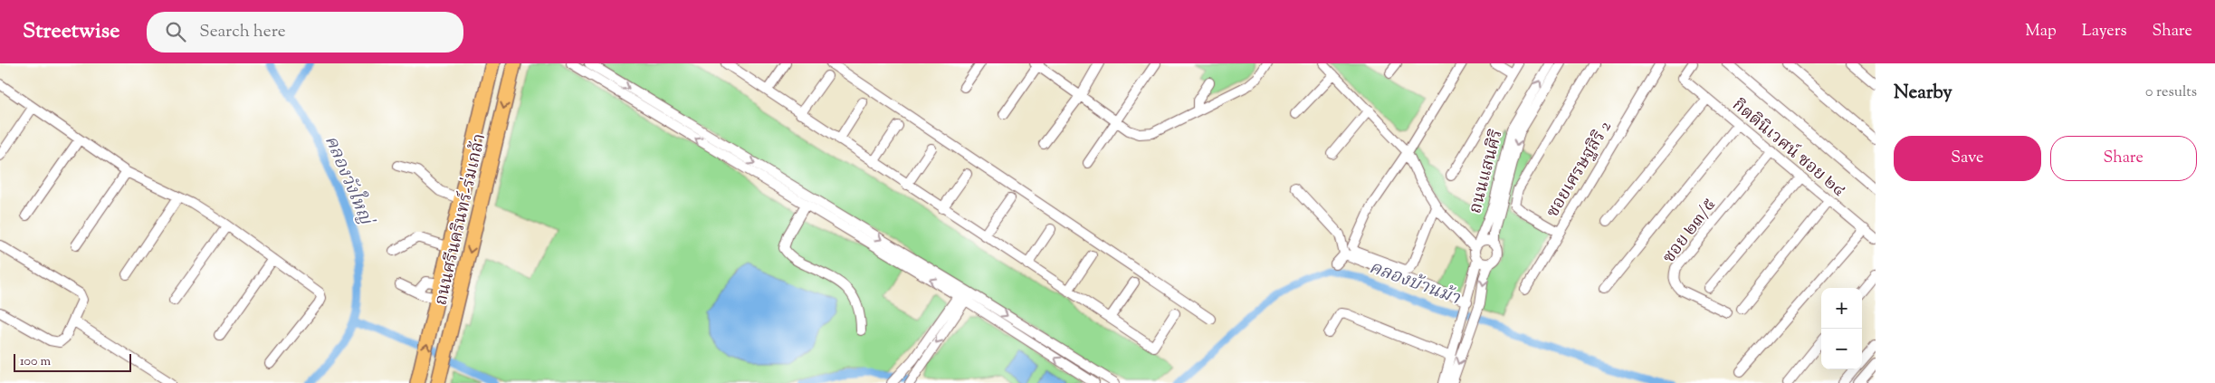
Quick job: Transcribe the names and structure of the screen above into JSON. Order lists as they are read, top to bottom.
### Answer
{
  "streets": {
    "main road": ["ถนนศรีนครินทร์-ร่มเกล้า"],
    "street": [
      "กิตตินิเวศน์ ซอย ๒๔",
      "ซอยเศรษฐสิริ 2",
      "ถนนแสนศิริ",
      "ซอย ๒๓/๕"
    ]
  },
  "crossings": [
    ["กิตตินิเวศน์ ซอย ๒๔", "ซอย ๒๓/๕"]
  ],
  "water": ["คลองวังใหญ่", "คลองบ้านม้า"],
  "scale_bar": "100 m",
  "page": {
    "header": "Streetwise",
    "search": "Search here",
    "nav": ["Map", "Layers", "Share"],
    "heading": ["Nearby", "0 results"],
    "buttons": ["Save", "Share"],
    "map_buttons": ["+", "−"],
    "scale": "100 m"
  }
}
